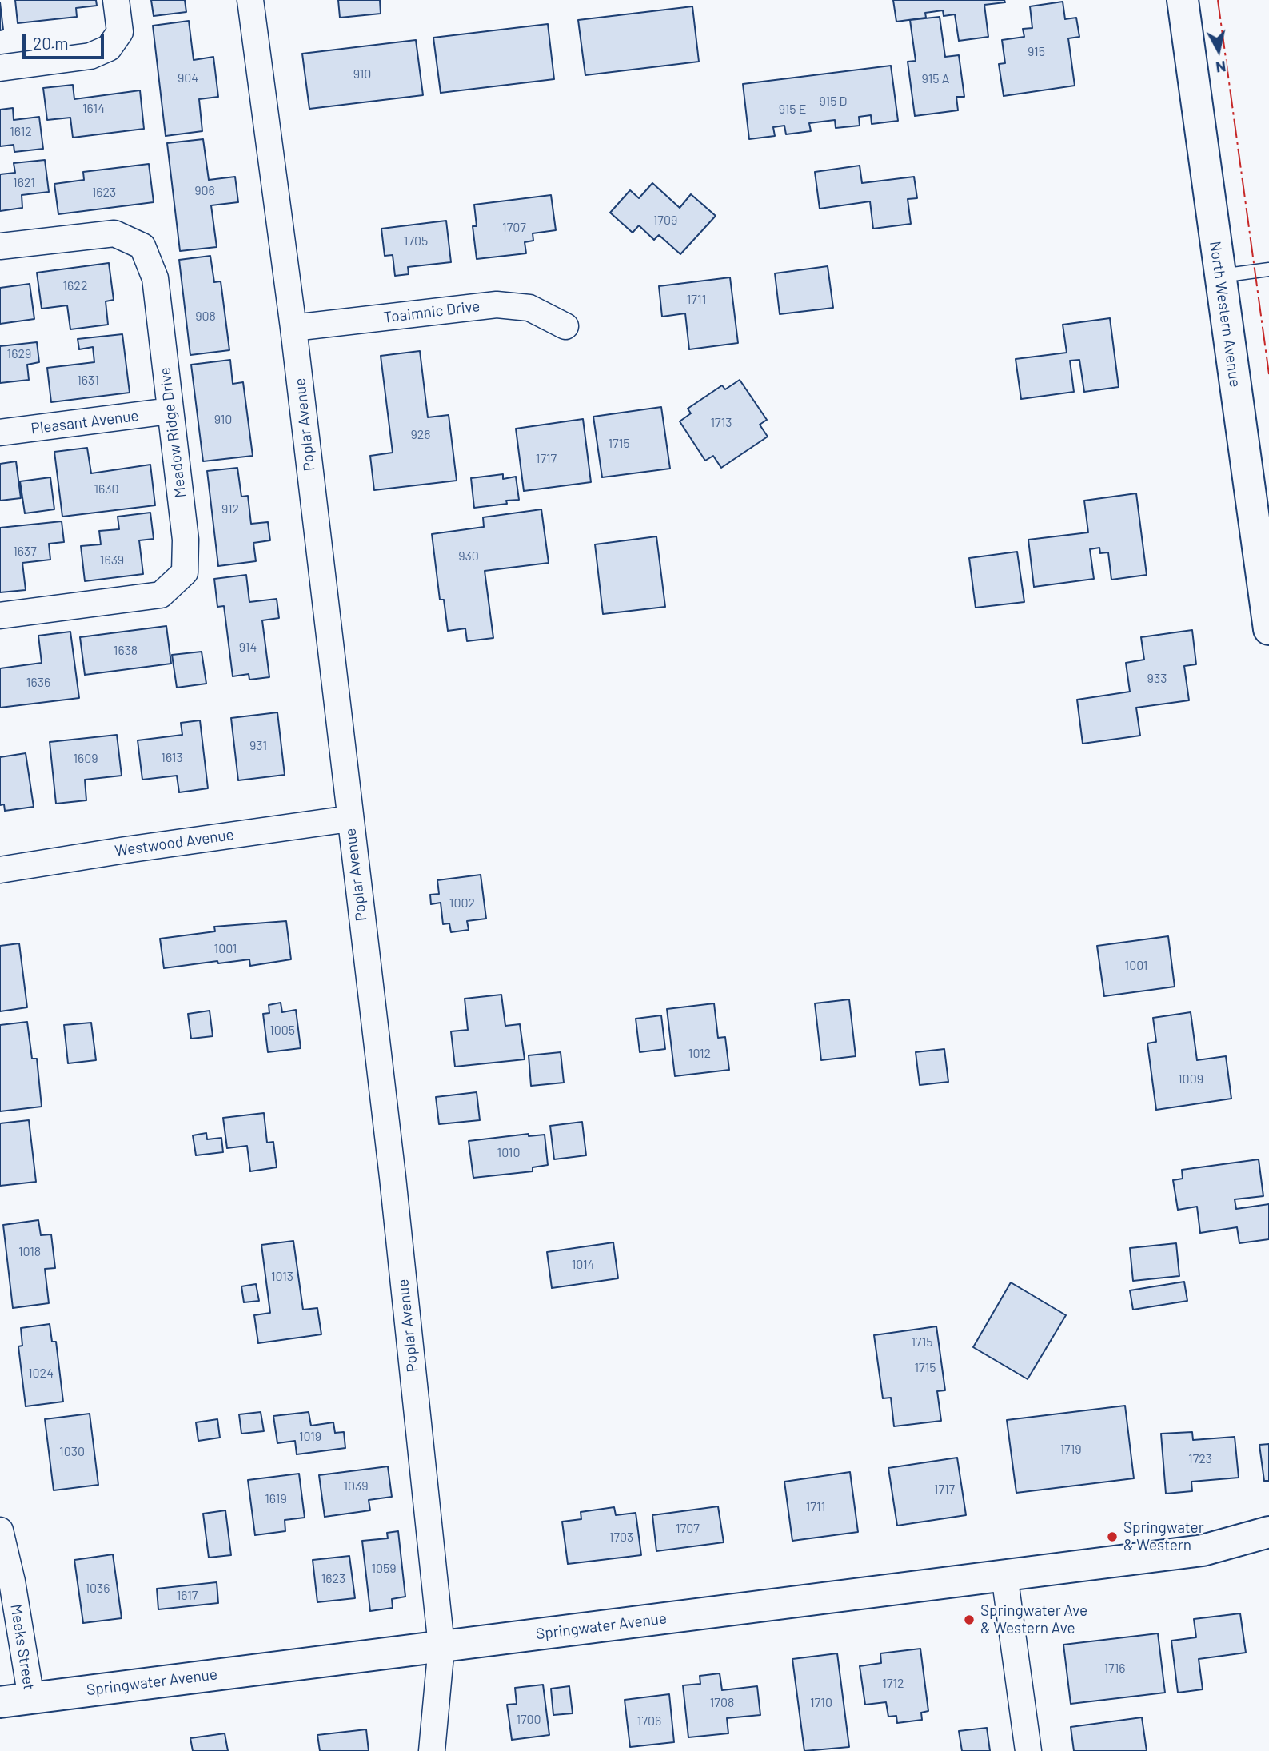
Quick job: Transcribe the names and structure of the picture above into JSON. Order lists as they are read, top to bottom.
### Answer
{
  "streets": {
    "street": [
      "Toaimnic Drive",
      "North Western Avenue",
      "Pleasant Avenue",
      "Poplar Avenue",
      "Meadow Ridge Drive",
      "Westwood Avenue",
      "Springwater Avenue",
      "Meeks Street"
    ]
  },
  "crossings": [
    ["Toaimnic Drive", "Poplar Avenue"],
    ["Pleasant Avenue", "Meadow Ridge Drive"],
    ["Poplar Avenue", "Westwood Avenue"],
    ["Poplar Avenue", "Springwater Avenue"],
    ["Springwater Avenue", "Meeks Street"]
  ],
  "places": ["Springwater & Western", "Springwater Ave & Western Ave"],
  "house_numbers": [
    "915",
    "910",
    "904",
    "915 A",
    "915 D",
    "1614",
    "915 E",
    "1612",
    "1621",
    "906",
    "1623",
    "1709",
    "1707",
    "1705",
    "1622",
    "1711",
    "908",
    "1629",
    "1631",
    "910",
    "1713",
    "928",
    "1715",
    "1717",
    "1630",
    "912",
    "1637",
    "930",
    "1639",
    "914",
    "1638",
    "933",
    "1636",
    "931",
    "1613",
    "1609",
    "1002",
    "1001",
    "1001",
    "1005",
    "1012",
    "1009",
    "1010",
    "1018",
    "1014",
    "1013",
    "1715",
    "1715",
    "1024",
    "1019",
    "1719",
    "1030",
    "1723",
    "1039",
    "1717",
    "1619",
    "1711",
    "1707",
    "1703",
    "1059",
    "1623",
    "1036",
    "1617",
    "1716",
    "1712",
    "1708",
    "1710",
    "1700",
    "1706"
  ],
  "scale_bar": "20 m",
  "north": "bottom"
}
